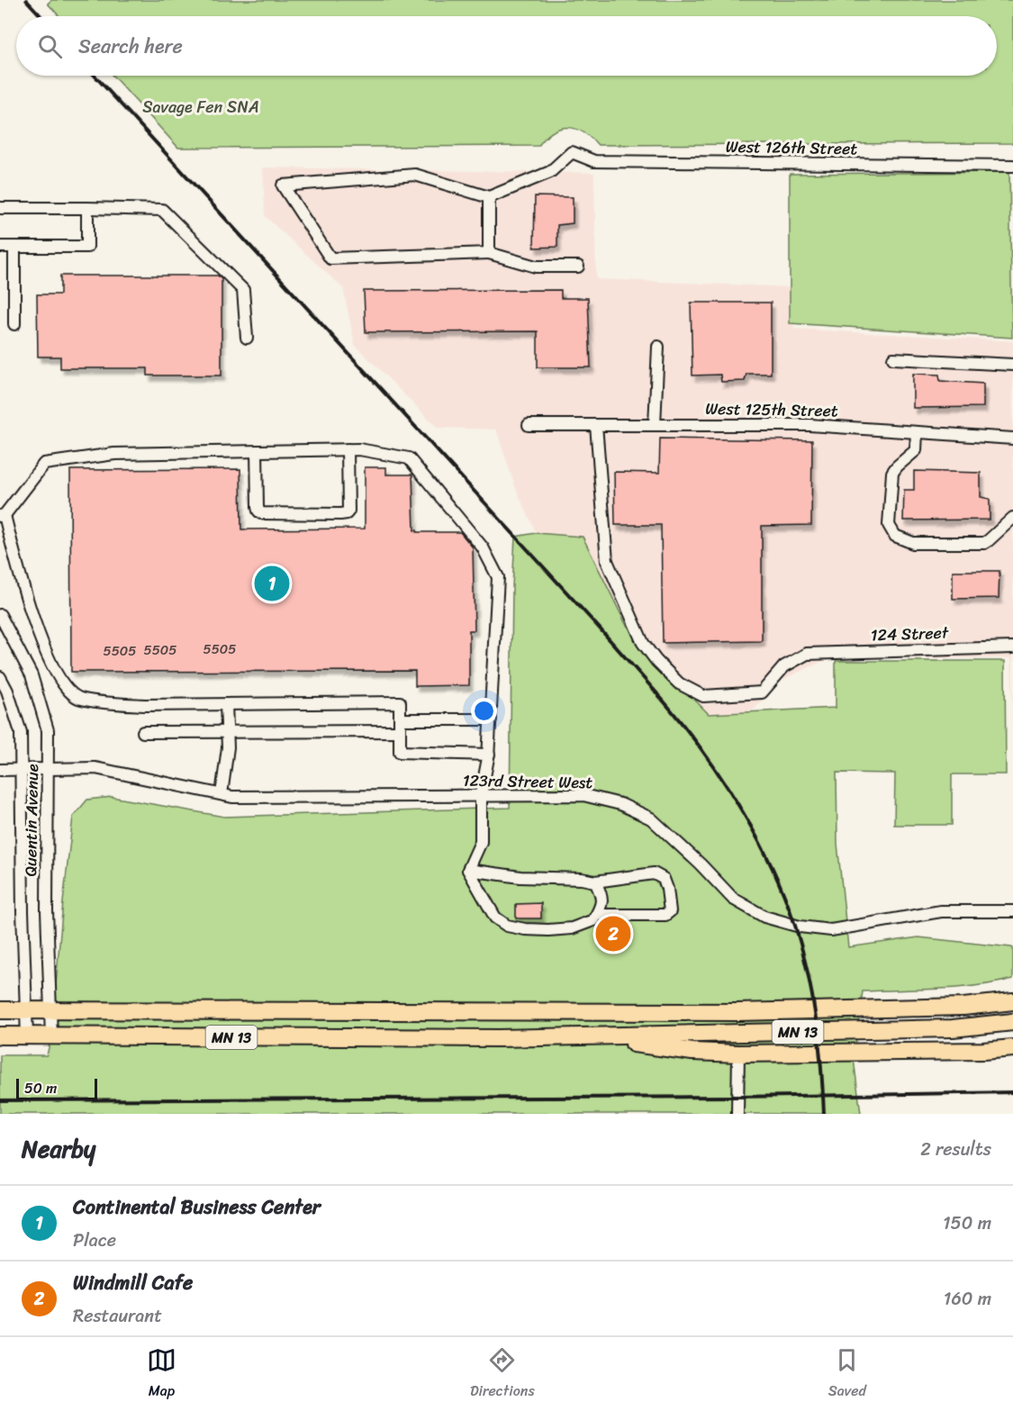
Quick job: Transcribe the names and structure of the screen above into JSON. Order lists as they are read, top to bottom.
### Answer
{
  "streets": {
    "highway": ["MN 13"],
    "street": [
      "West 126th Street",
      "West 125th Street",
      "124 Street",
      "123rd Street West",
      "Quentin Avenue"
    ]
  },
  "crossings": [
    ["West 125th Street", "124 Street"],
    ["123rd Street West", "Quentin Avenue"],
    ["Quentin Avenue", "MN 13"]
  ],
  "parks": ["Savage Fen SNA"],
  "house_numbers": ["5505", "5505", "5505"],
  "scale_bar": "50 m",
  "page": {
    "search": "Search here",
    "pins": ["1", "2"],
    "scale": "50 m",
    "heading": ["Nearby", "2 results"],
    "list": [
      {
        "mark": "1",
        "name": "Continental Business Center",
        "note": "Place",
        "value": "150 m"
      },
      {
        "mark": "2",
        "name": "Windmill Cafe",
        "note": "Restaurant",
        "value": "160 m"
      }
    ],
    "nav": ["Map", "Directions", "Saved"]
  }
}
